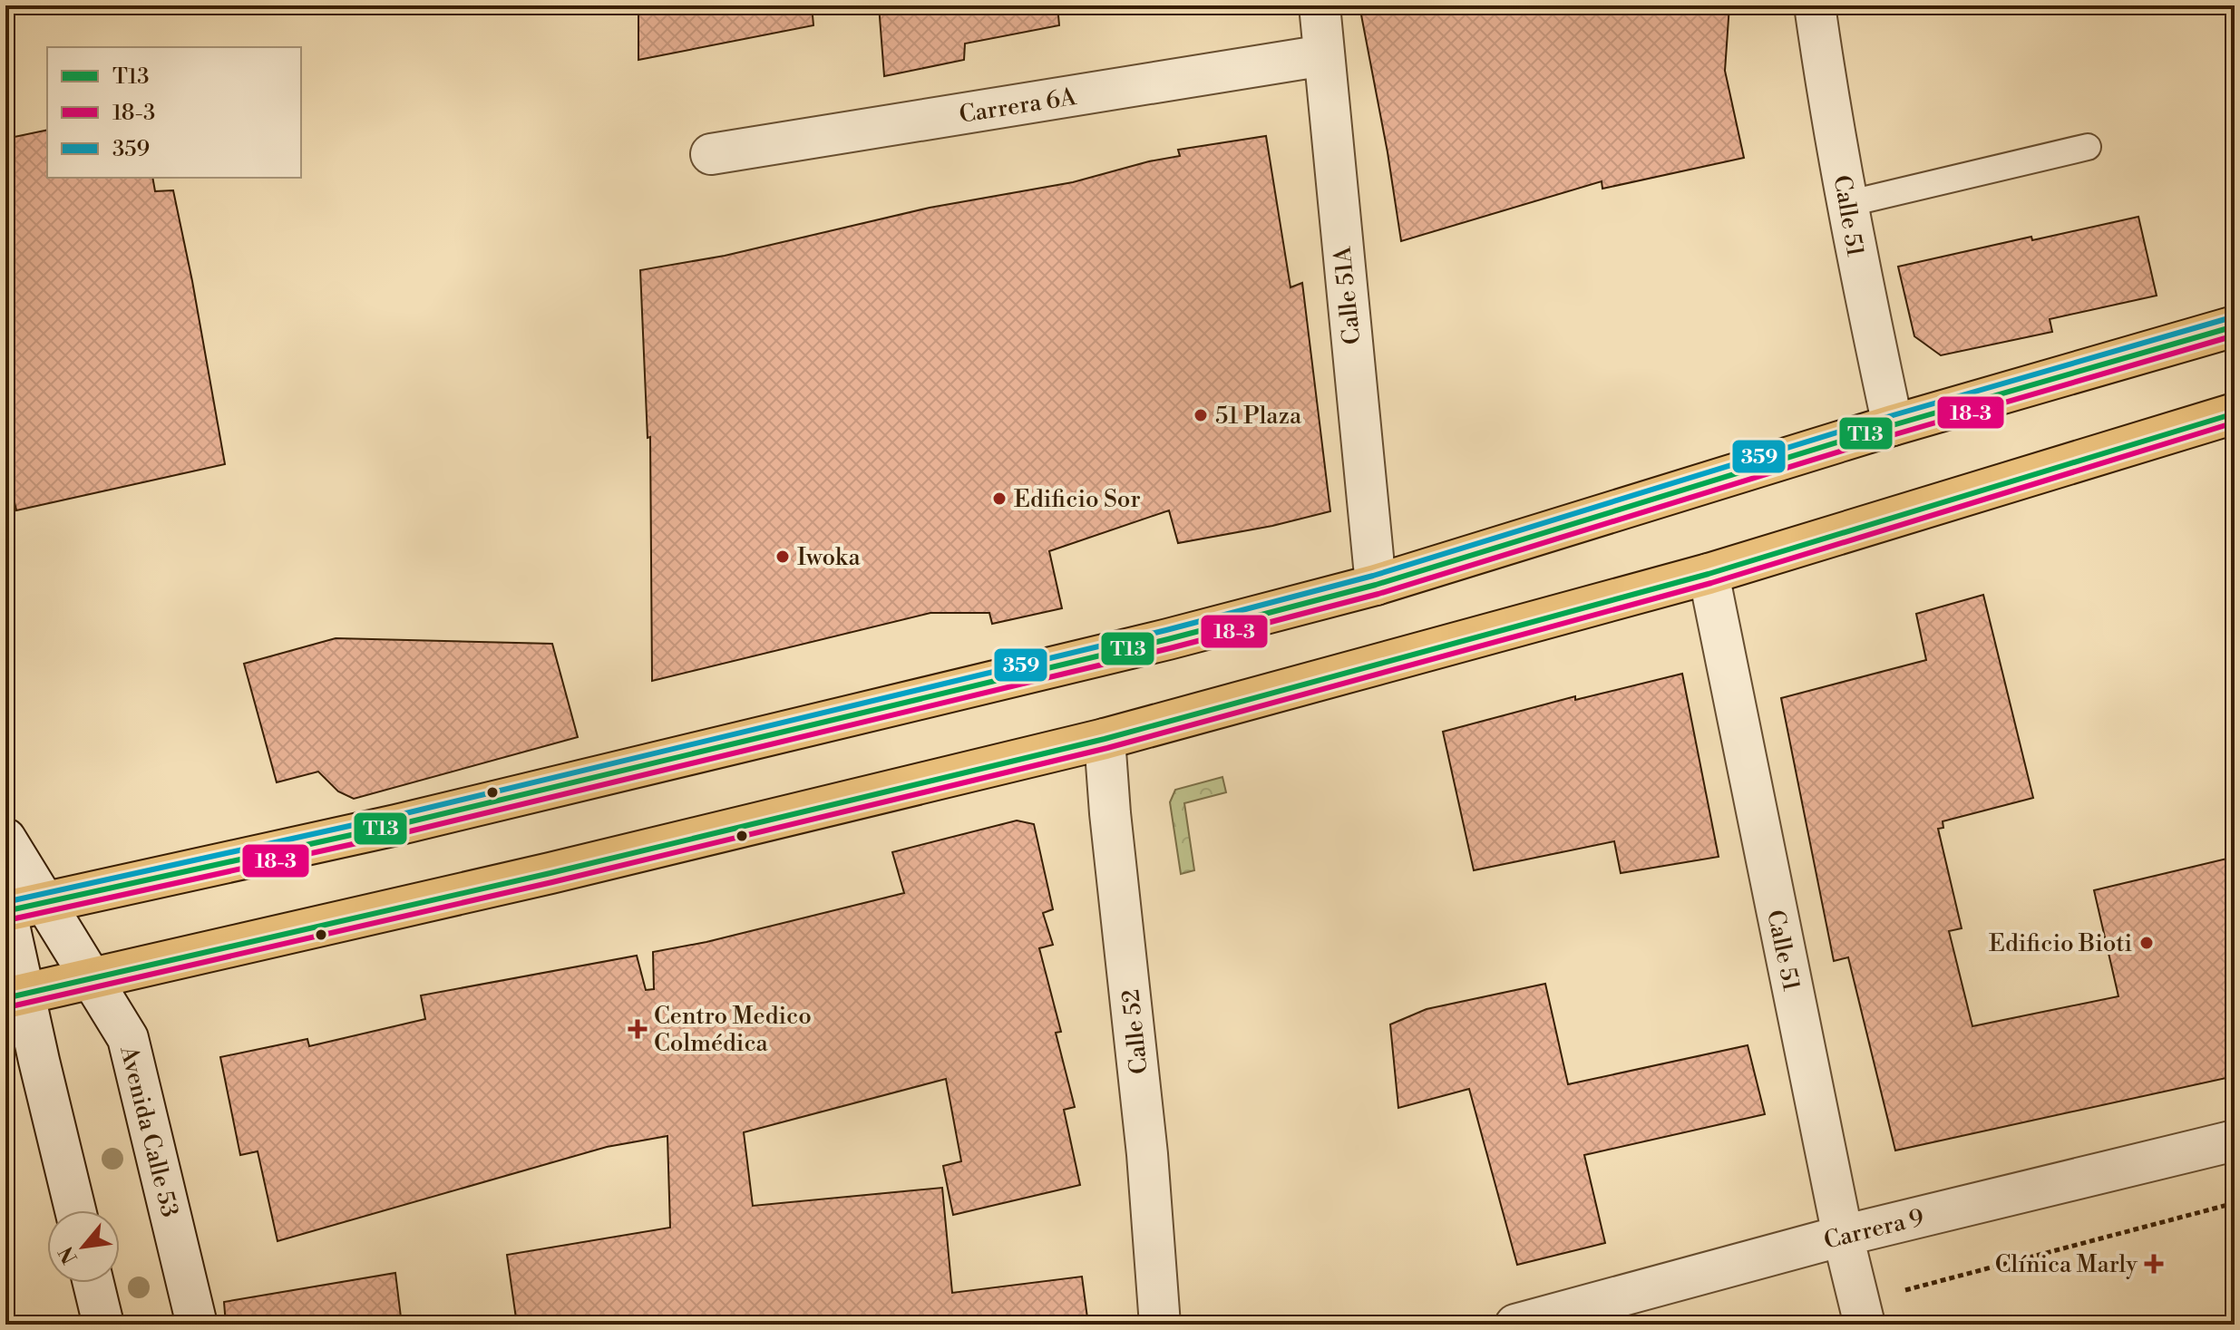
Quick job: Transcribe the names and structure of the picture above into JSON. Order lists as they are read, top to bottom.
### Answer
{
  "streets": {
    "street": [
      "Carrera 6A",
      "Calle 51",
      "Calle 51A",
      "Calle 52",
      "Avenida Calle 53",
      "Carrera 9"
    ]
  },
  "crossings": [
    ["Carrera 6A", "Calle 51A"],
    ["Calle 51", "Carrera 9"]
  ],
  "places": {
    "other": [
      "51 Plaza",
      "Edificio Sor",
      "Iwoka",
      "Edificio Bioti"
    ],
    "health": ["Centro Medico Colmédica", "Clínica Marly"]
  },
  "lines": ["transit line 359", "transit line T13", "transit line 18-3"],
  "legend": ["T13", "18-3", "359"],
  "north": "bottom left"
}
